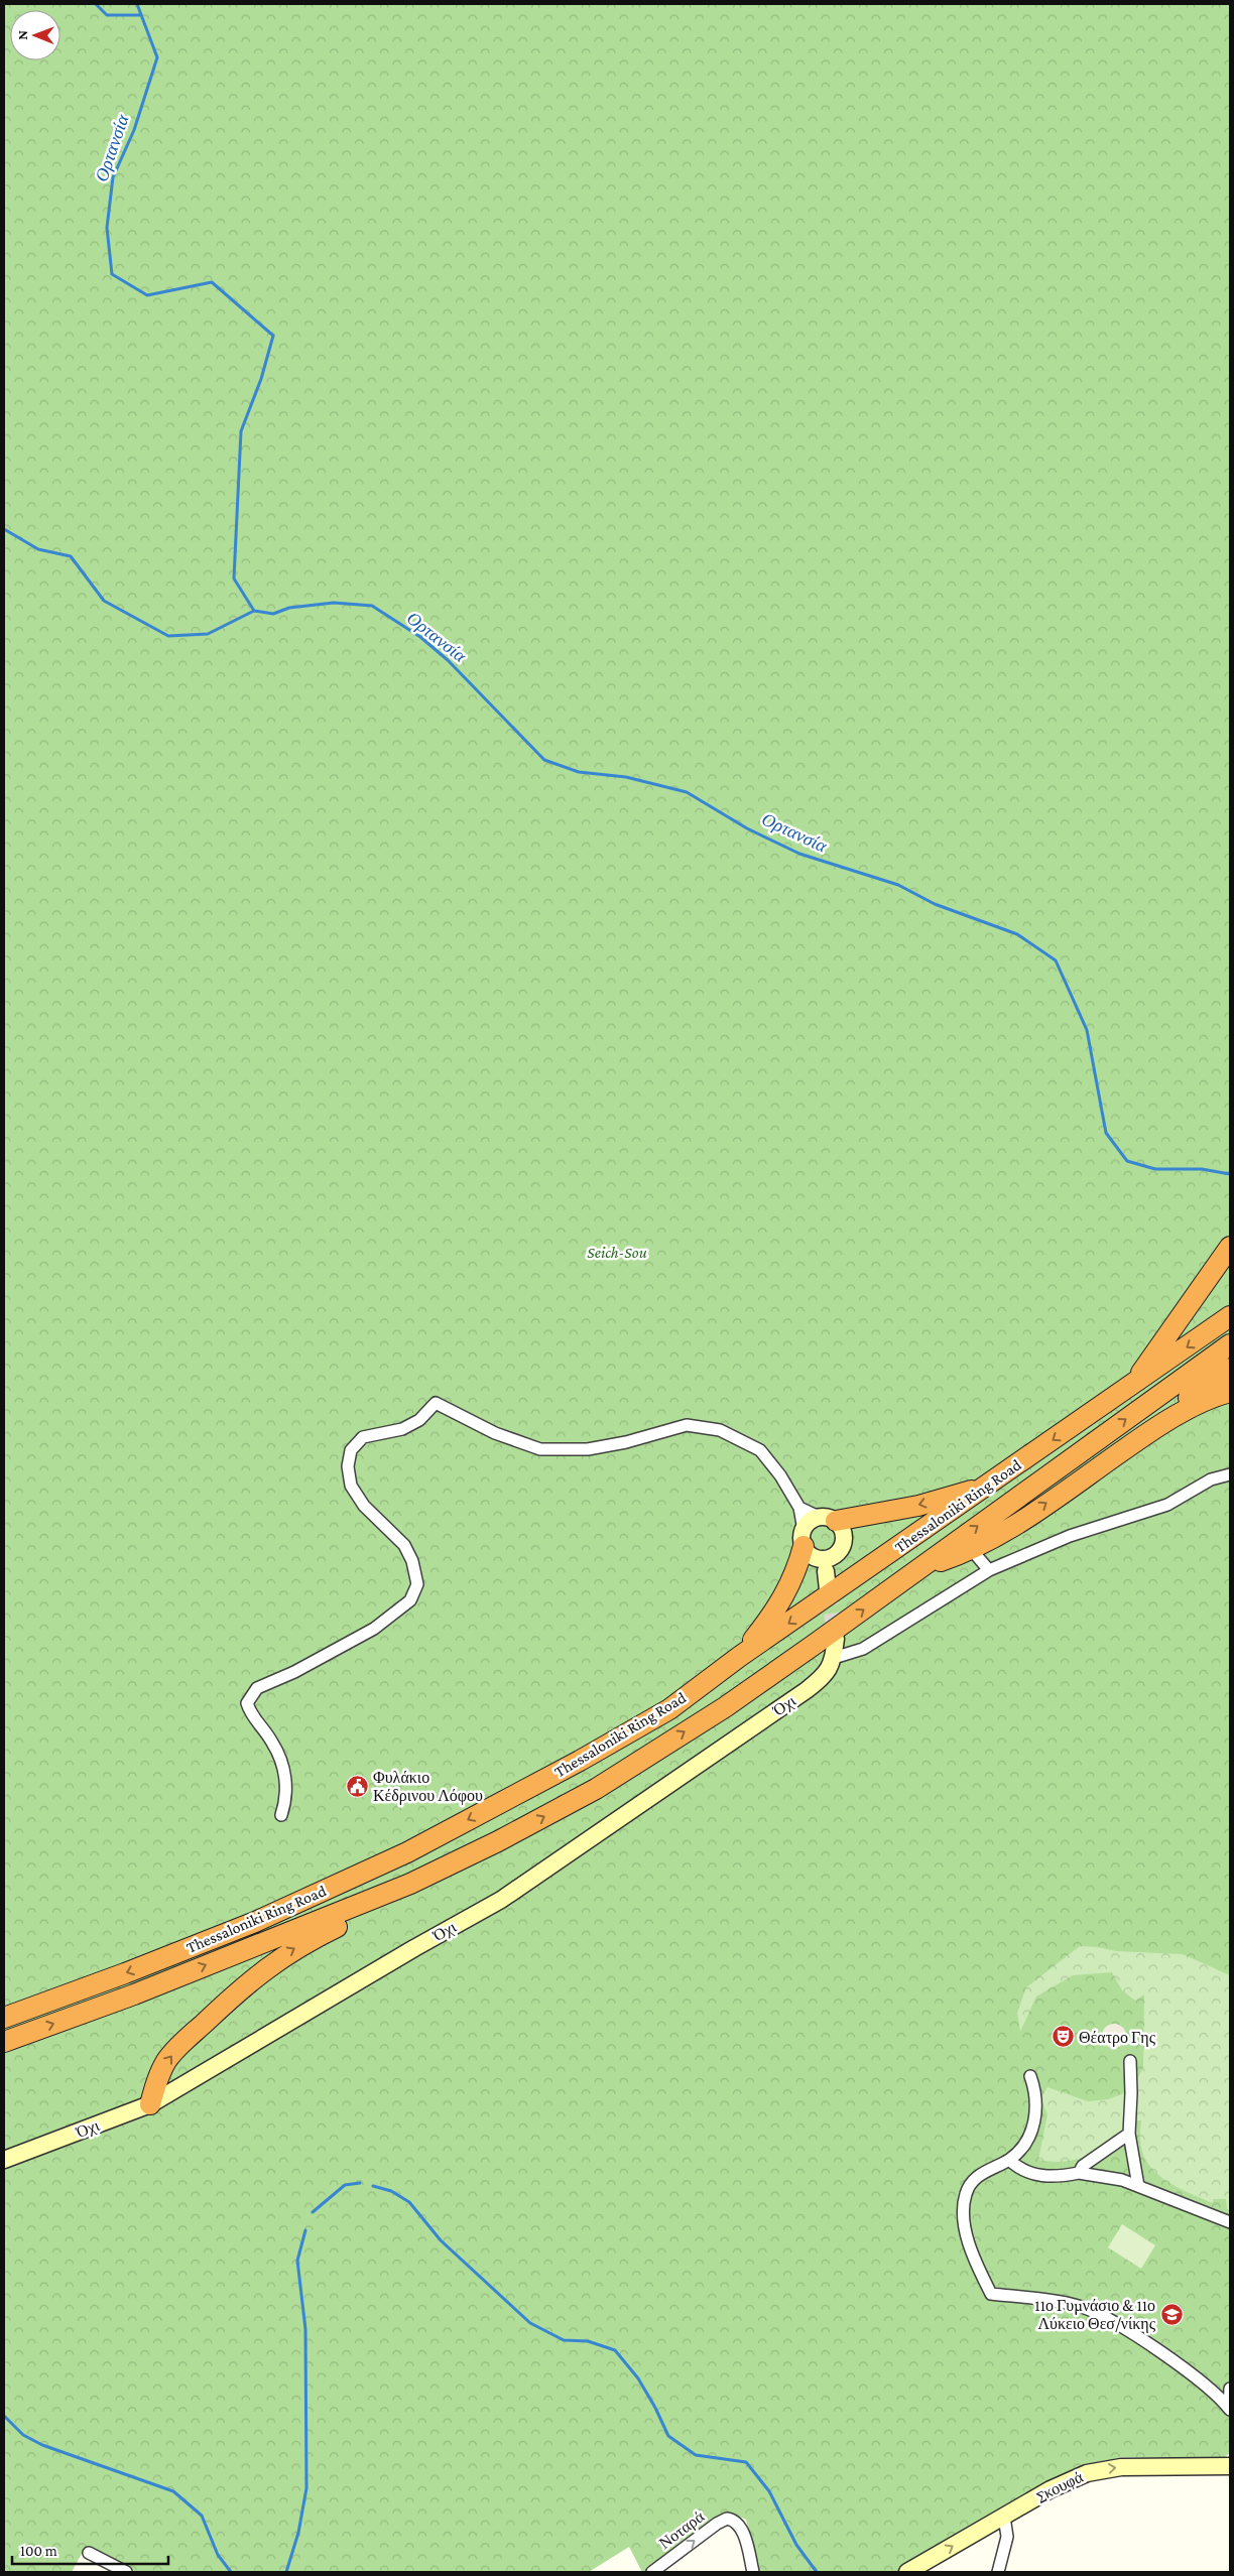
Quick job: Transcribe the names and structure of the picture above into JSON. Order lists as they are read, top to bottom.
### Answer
{
  "streets": {
    "highway": ["Thessaloniki Ring Road"],
    "main road": ["Όχι", "Σκουφά"],
    "street": ["Νοταρά"]
  },
  "one_way": ["Σκουφά"],
  "water": ["Ορτανσία"],
  "parks": ["Seich-Sou"],
  "places": {
    "public building": ["Φυλάκιο Κέδρινου Λόφου"],
    "theatre": ["Θέατρο Γης"],
    "school or university": ["11ο Γυμνάσιο & 11ο Λύκειο Θεσ/νίκης"]
  },
  "scale_bar": "100 m",
  "north": "left"
}
